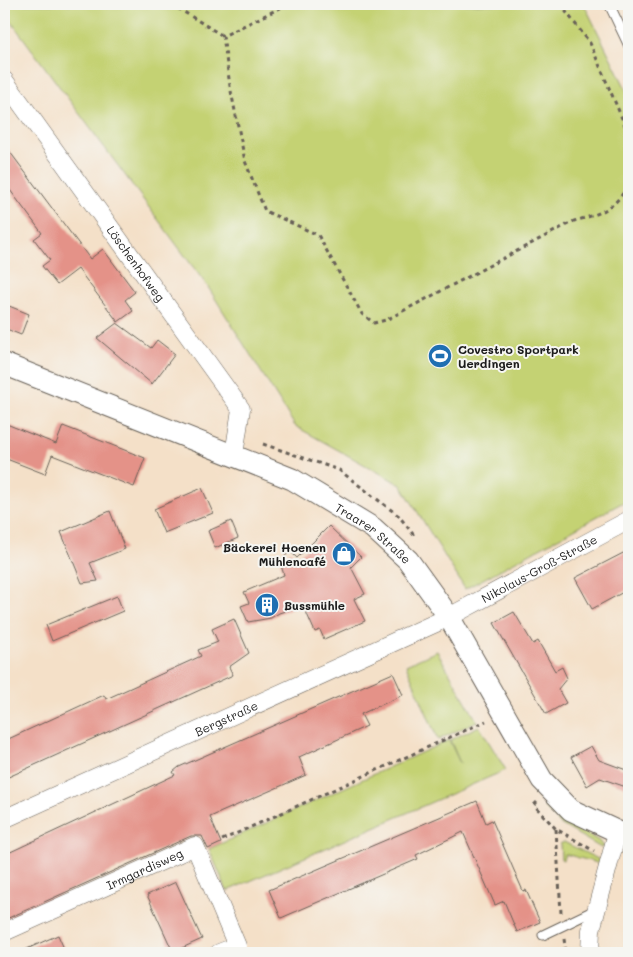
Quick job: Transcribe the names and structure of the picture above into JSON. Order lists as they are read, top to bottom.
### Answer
{
  "streets": {
    "street": [
      "Löschenhofweg",
      "Traarer Straße",
      "Nikolaus-Groß-Straße",
      "Bergstraße",
      "Irmgardisweg"
    ]
  },
  "crossings": [
    ["Löschenhofweg", "Traarer Straße"],
    ["Traarer Straße", "Nikolaus-Groß-Straße"],
    ["Traarer Straße", "Bergstraße"],
    ["Nikolaus-Groß-Straße", "Bergstraße"]
  ],
  "places": {
    "sports": ["Covestro Sportpark Uerdingen"],
    "shop": ["Bäckerei Hoenen Mühlencafé"],
    "building": ["Bussmühle"]
  }
}
